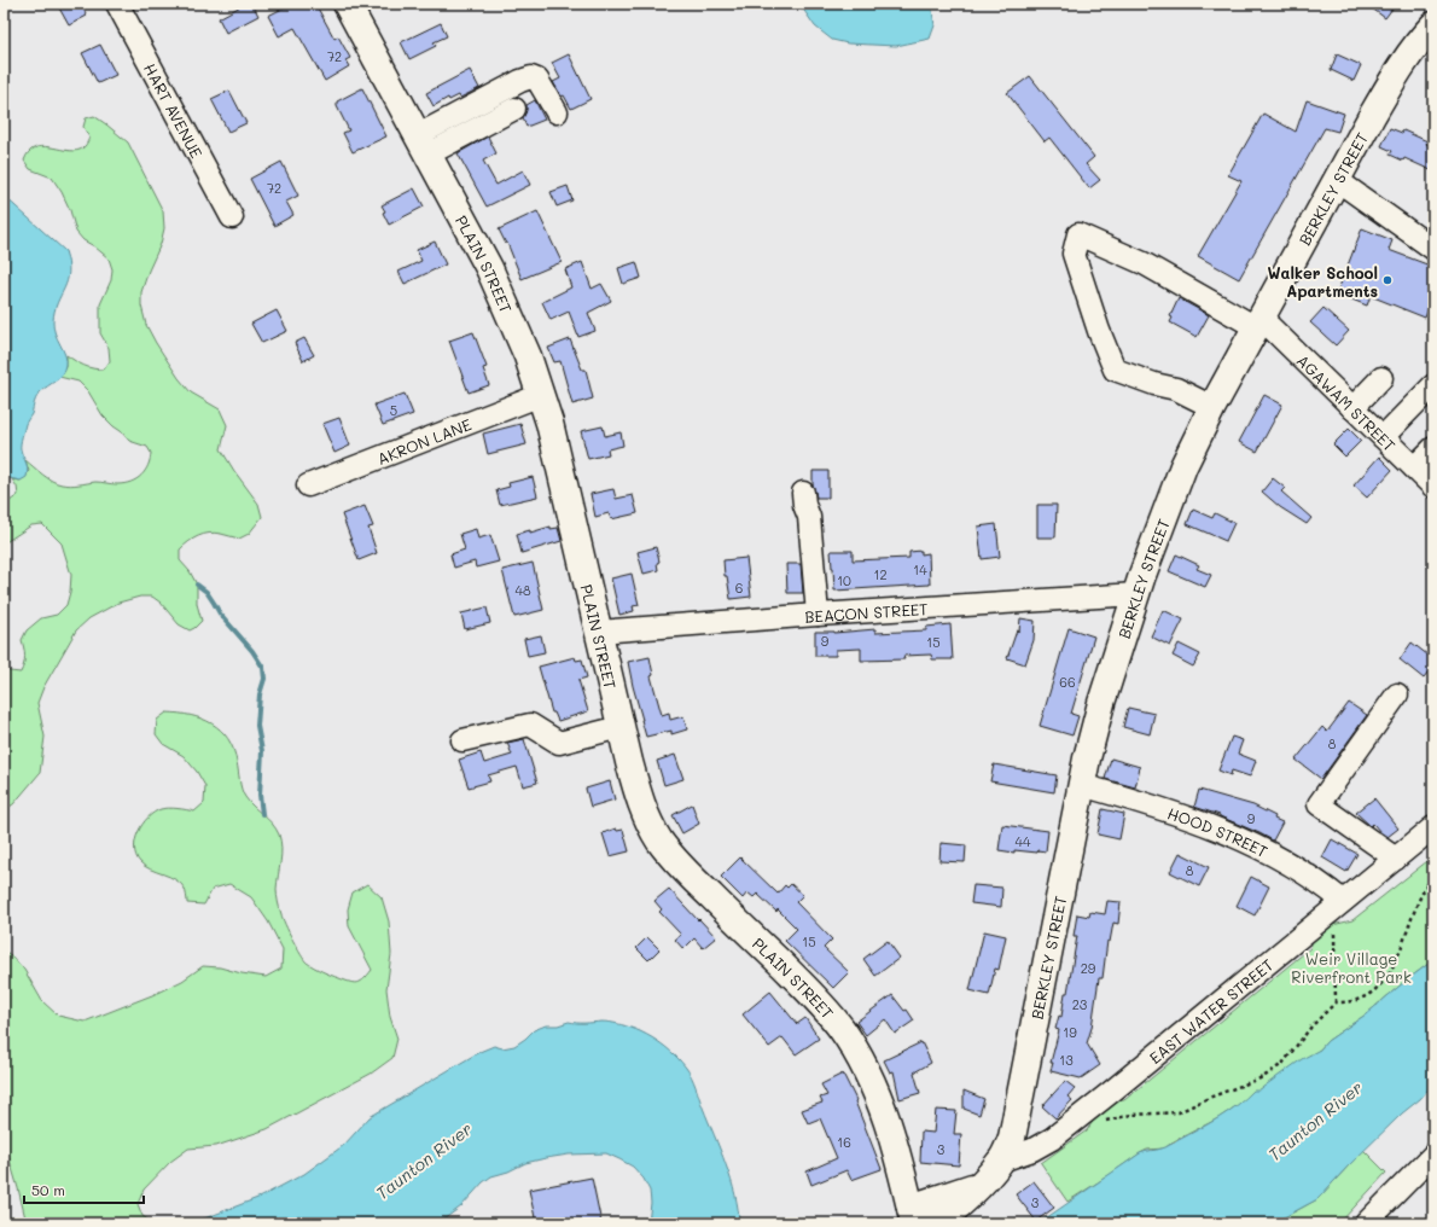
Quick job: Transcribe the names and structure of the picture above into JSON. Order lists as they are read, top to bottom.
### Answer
{
  "streets": {
    "main road": ["BERKLEY STREET", "PLAIN STREET"],
    "street": [
      "HART AVENUE",
      "AGAWAM STREET",
      "AKRON LANE",
      "BEACON STREET",
      "HOOD STREET",
      "EAST WATER STREET"
    ]
  },
  "crossings": [
    ["BERKLEY STREET", "AGAWAM STREET"],
    ["BERKLEY STREET", "BEACON STREET"],
    ["BERKLEY STREET", "HOOD STREET"],
    ["BERKLEY STREET", "EAST WATER STREET"],
    ["PLAIN STREET", "AKRON LANE"],
    ["PLAIN STREET", "BEACON STREET"],
    ["HOOD STREET", "EAST WATER STREET"]
  ],
  "water": ["Taunton River"],
  "parks": ["Weir Village Riverfront Park"],
  "places": ["Walker School Apartments"],
  "house_numbers": [
    "72",
    "72",
    "5",
    "14",
    "12",
    "10",
    "6",
    "48",
    "9",
    "15",
    "66",
    "8",
    "9",
    "44",
    "8",
    "15",
    "29",
    "23",
    "19",
    "13",
    "16",
    "3",
    "3"
  ],
  "scale_bar": "50 m"
}
